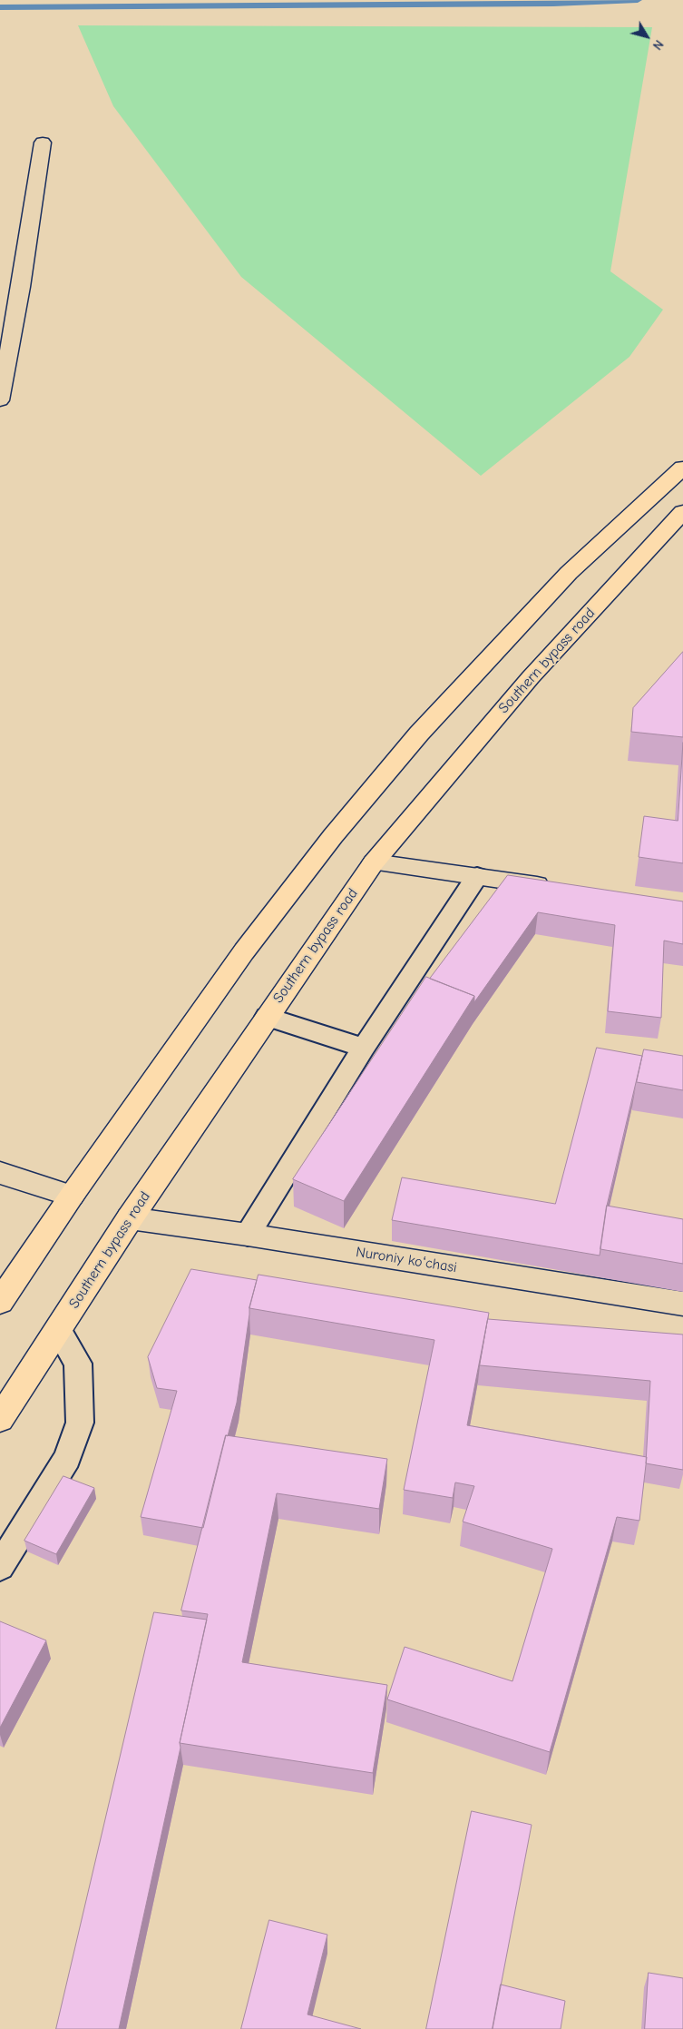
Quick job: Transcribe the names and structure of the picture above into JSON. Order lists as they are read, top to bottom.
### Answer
{
  "streets": {
    "highway": ["Southern bypass road"],
    "street": ["Nuroniy koʻchasi"]
  },
  "crossings": [
    ["Southern bypass road", "Nuroniy koʻchasi"]
  ],
  "north": "bottom right"
}
